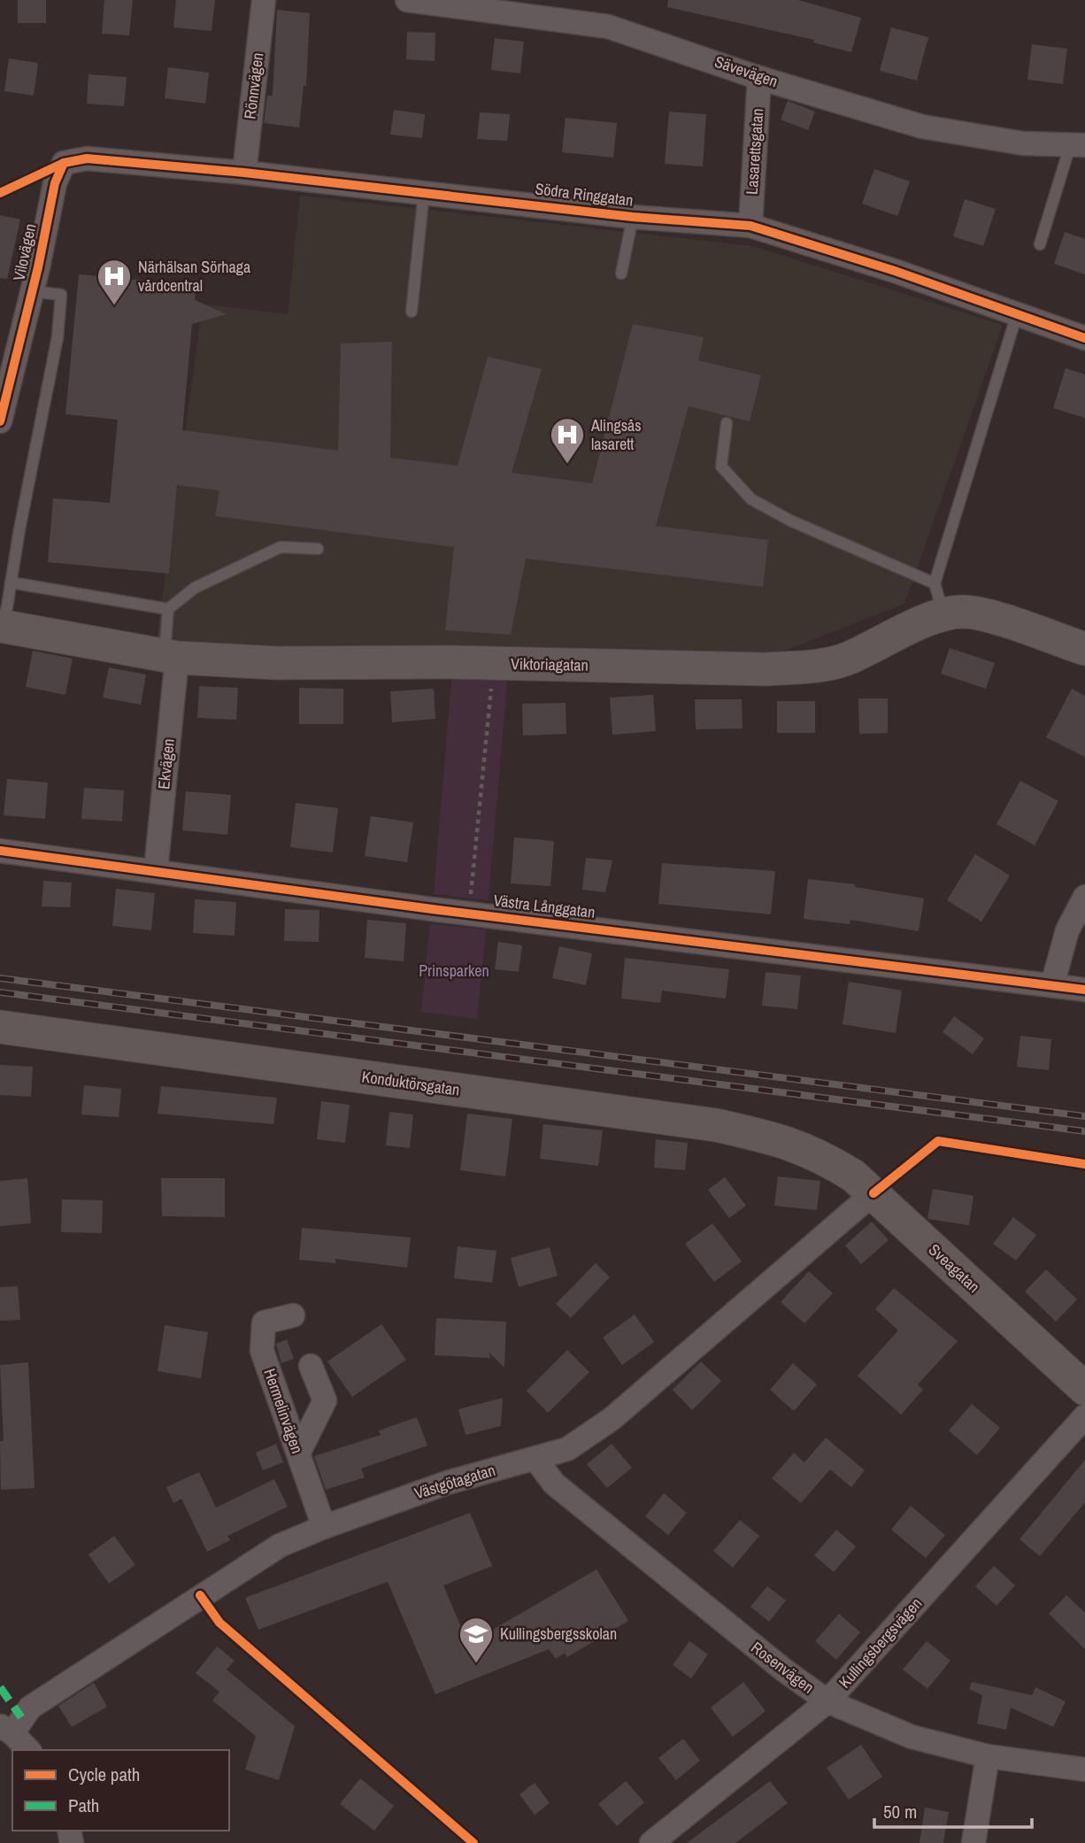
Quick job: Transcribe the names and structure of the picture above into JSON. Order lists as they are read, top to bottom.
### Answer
{
  "streets": {
    "street": [
      "Sävevägen",
      "Rönnvägen",
      "Lasarettsgatan",
      "Södra Ringgatan",
      "Vilovägen",
      "Viktoriagatan",
      "Ekvägen",
      "Västra Långgatan",
      "Konduktörsgatan",
      "Sveagatan",
      "Hermelinvägen",
      "Västgötagatan",
      "Kullingsbergsvägen",
      "Rosenvägen"
    ]
  },
  "crossings": [
    ["Sävevägen", "Lasarettsgatan"],
    ["Rönnvägen", "Södra Ringgatan"],
    ["Lasarettsgatan", "Södra Ringgatan"],
    ["Södra Ringgatan", "Vilovägen"],
    ["Viktoriagatan", "Ekvägen"],
    ["Ekvägen", "Västra Långgatan"],
    ["Konduktörsgatan", "Sveagatan"],
    ["Sveagatan", "Västgötagatan"],
    ["Hermelinvägen", "Västgötagatan"],
    ["Västgötagatan", "Rosenvägen"],
    ["Kullingsbergsvägen", "Rosenvägen"]
  ],
  "parks": ["Prinsparken"],
  "places": {
    "hospital": ["Närhälsan Sörhaga vårdcentral", "Alingsås lasarett"],
    "school or university": ["Kullingsbergsskolan"]
  },
  "legend": ["Cycle path", "Path"],
  "scale_bar": "50 m"
}
